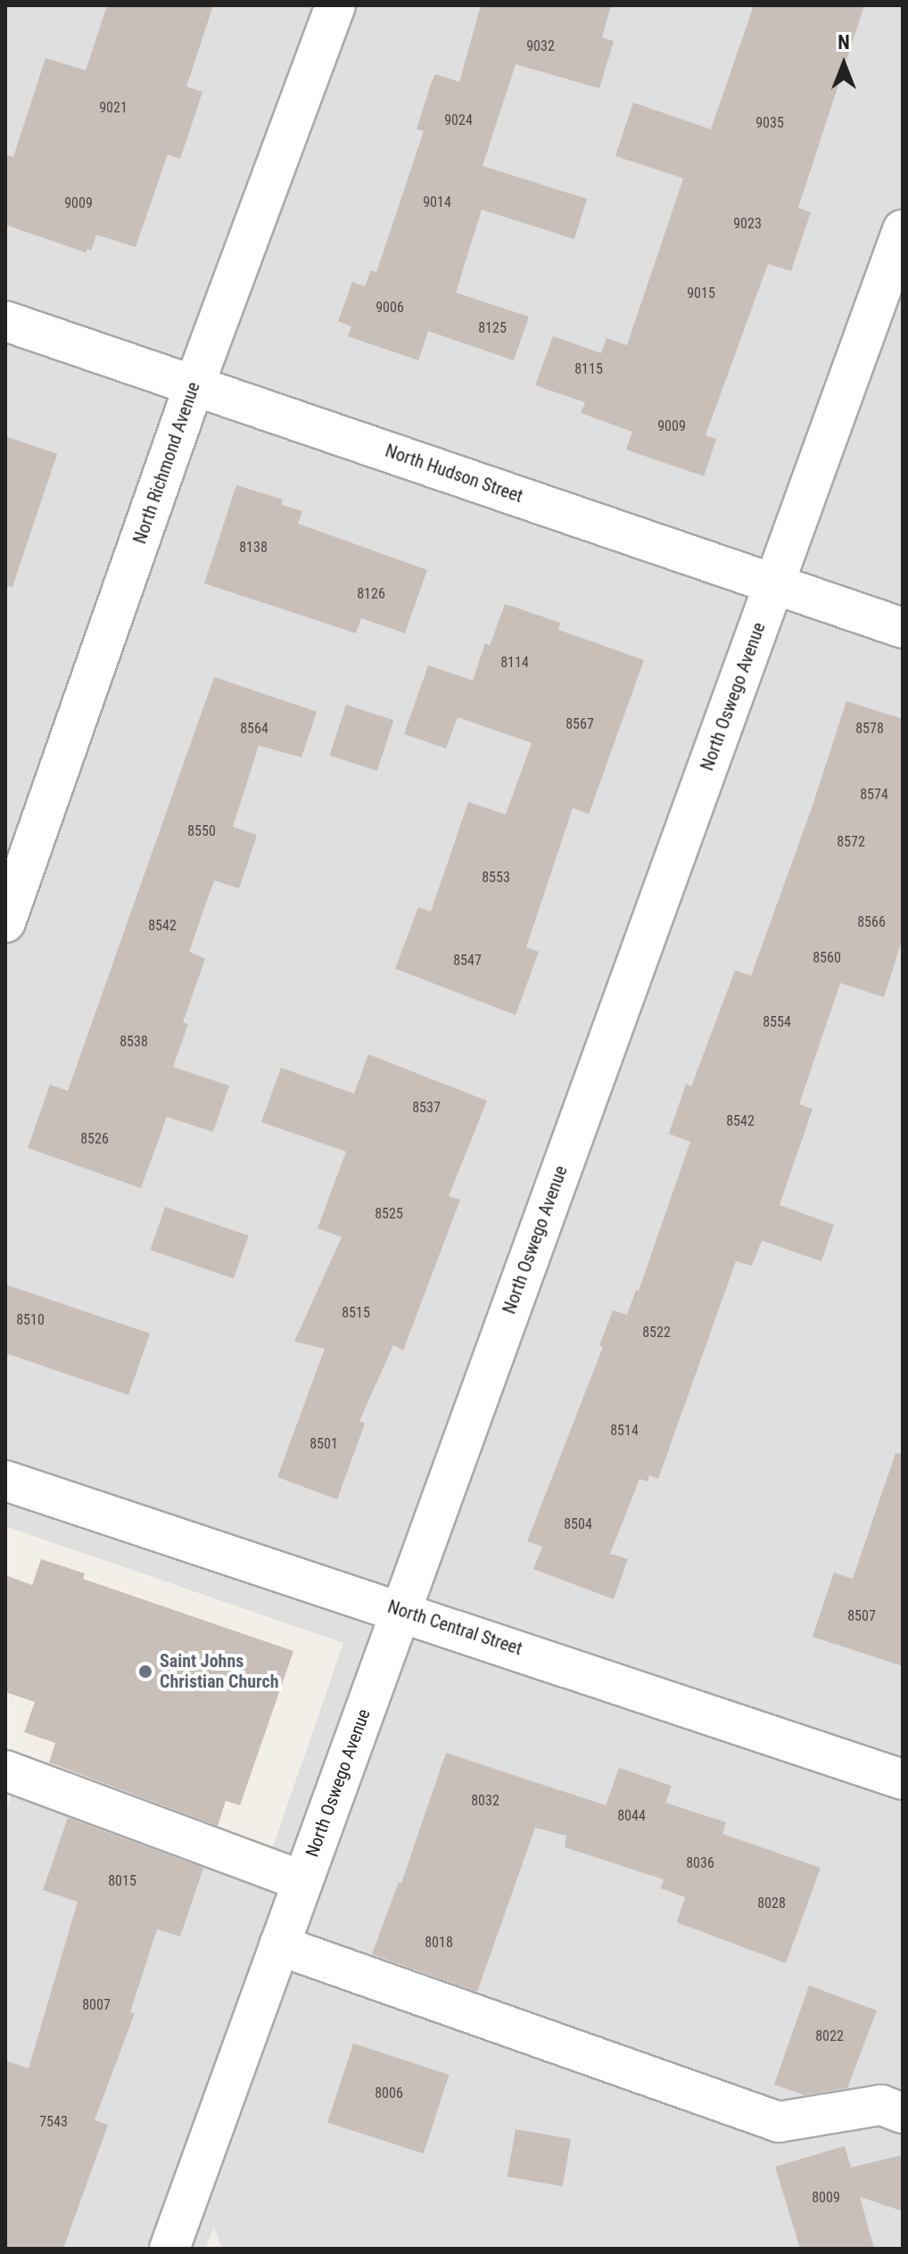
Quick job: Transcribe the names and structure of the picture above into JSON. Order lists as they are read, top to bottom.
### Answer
{
  "streets": {
    "street": [
      "North Richmond Avenue",
      "North Hudson Street",
      "North Oswego Avenue",
      "North Central Street"
    ]
  },
  "crossings": [
    ["North Richmond Avenue", "North Hudson Street"],
    ["North Hudson Street", "North Oswego Avenue"],
    ["North Oswego Avenue", "North Central Street"]
  ],
  "places": ["Saint Johns Christian Church"],
  "house_numbers": [
    "9032",
    "9021",
    "9024",
    "9035",
    "9014",
    "9009",
    "9023",
    "9015",
    "9006",
    "8125",
    "8115",
    "9009",
    "8138",
    "8126",
    "8114",
    "8567",
    "8564",
    "8578",
    "8574",
    "8550",
    "8572",
    "8553",
    "8566",
    "8542",
    "8560",
    "8547",
    "8554",
    "8538",
    "8537",
    "8542",
    "8526",
    "8525",
    "8515",
    "8510",
    "8522",
    "8514",
    "8501",
    "8504",
    "8507",
    "8032",
    "8044",
    "8036",
    "8015",
    "8028",
    "8018",
    "8007",
    "8022",
    "8006",
    "7543",
    "8009"
  ],
  "north": "top"
}
